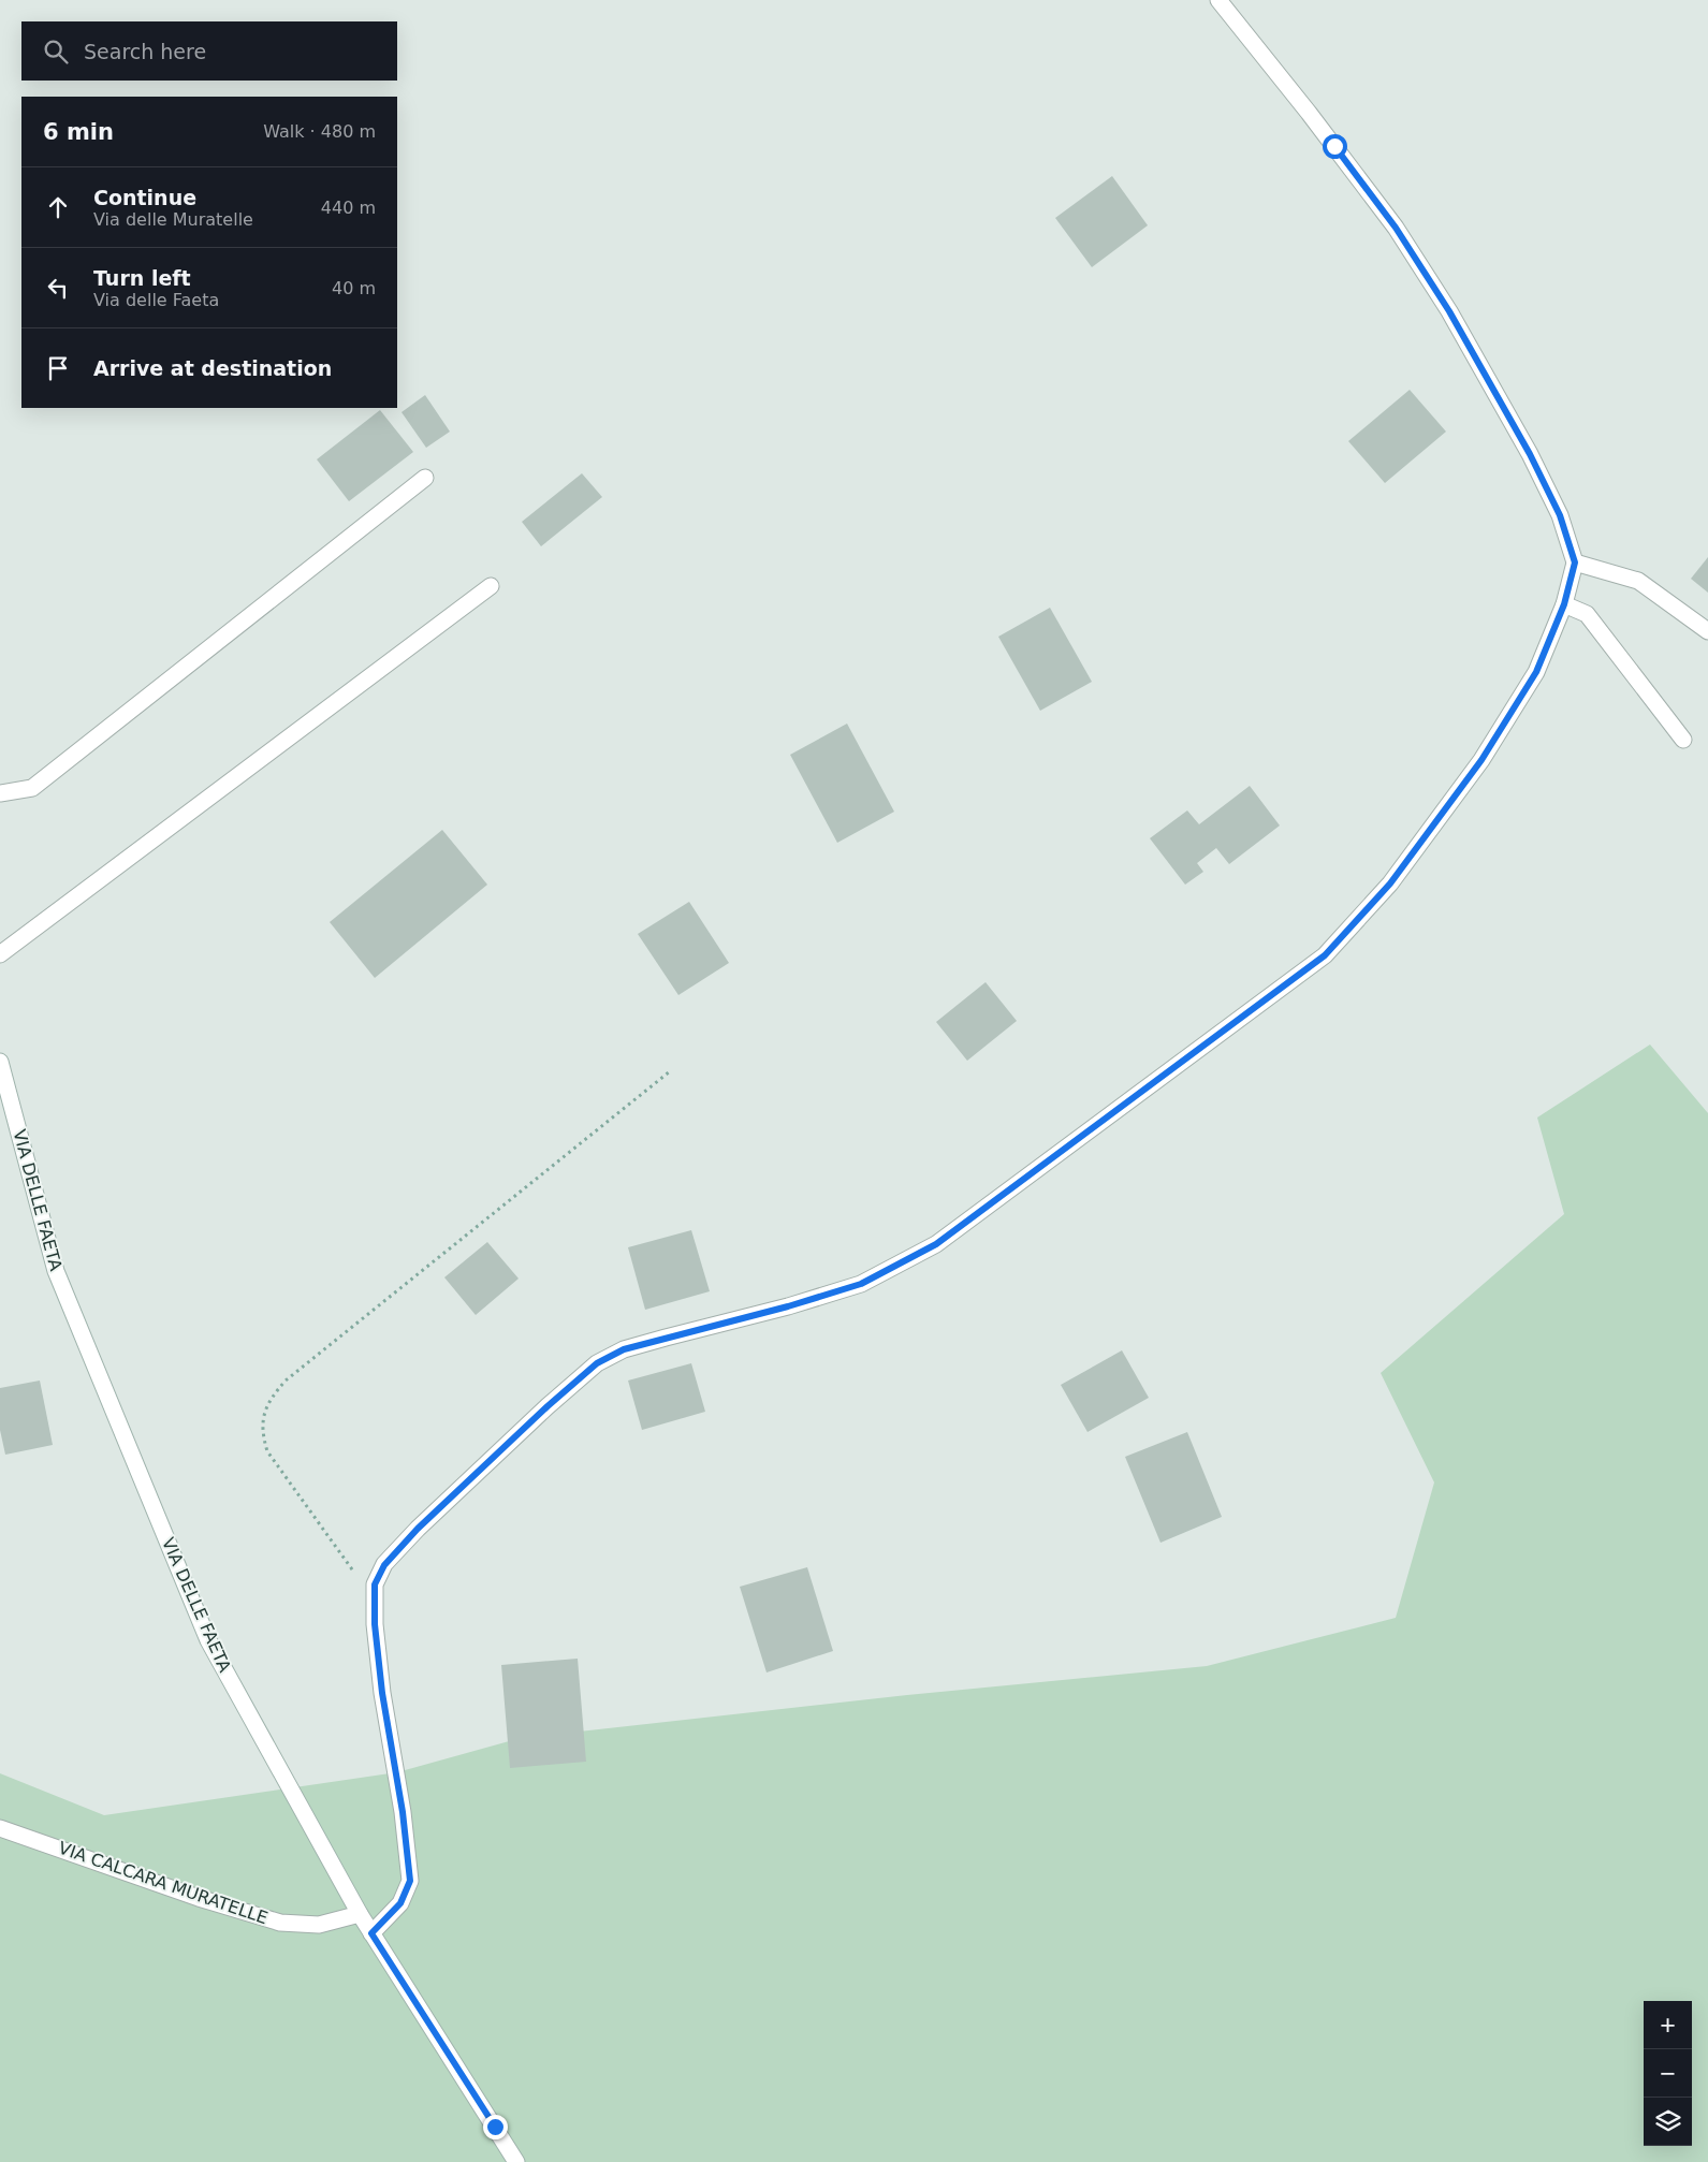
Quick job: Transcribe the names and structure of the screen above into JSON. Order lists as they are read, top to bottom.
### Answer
{
  "streets": {
    "street": ["VIA DELLE FAETA", "VIA CALCARA MURATELLE"]
  },
  "crossings": [
    ["VIA DELLE FAETA", "VIA CALCARA MURATELLE"]
  ],
  "page": {
    "search": "Search here",
    "heading": ["6 min", "Walk · 480 m"],
    "list": [
      ["Continue", "Via delle Muratelle", "440 m"],
      ["Turn left", "Via delle Faeta", "40 m"],
      "Arrive at destination"
    ],
    "map_buttons": ["+", "−"]
  }
}
